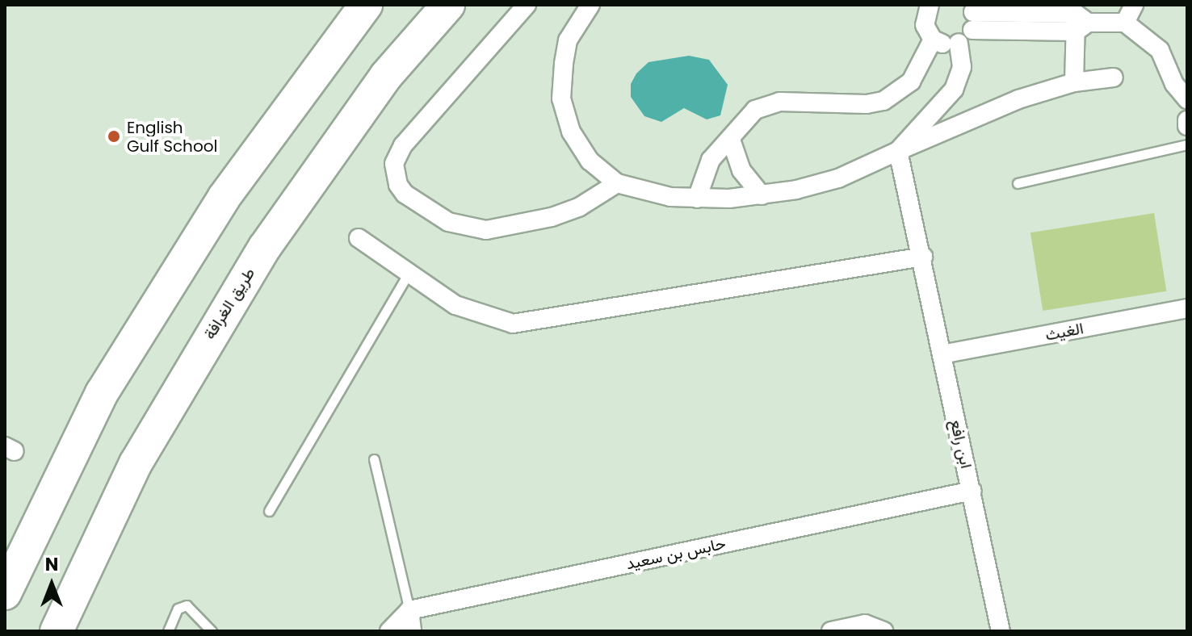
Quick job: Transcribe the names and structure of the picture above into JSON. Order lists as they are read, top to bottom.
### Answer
{
  "streets": {
    "highway": ["طريق الغرافة"],
    "street": ["الغيث", "ابن رافع", "حابس بن سعيد"]
  },
  "crossings": [
    ["الغيث", "ابن رافع"],
    ["ابن رافع", "حابس بن سعيد"]
  ],
  "places": ["English Gulf School"],
  "north": "top"
}
